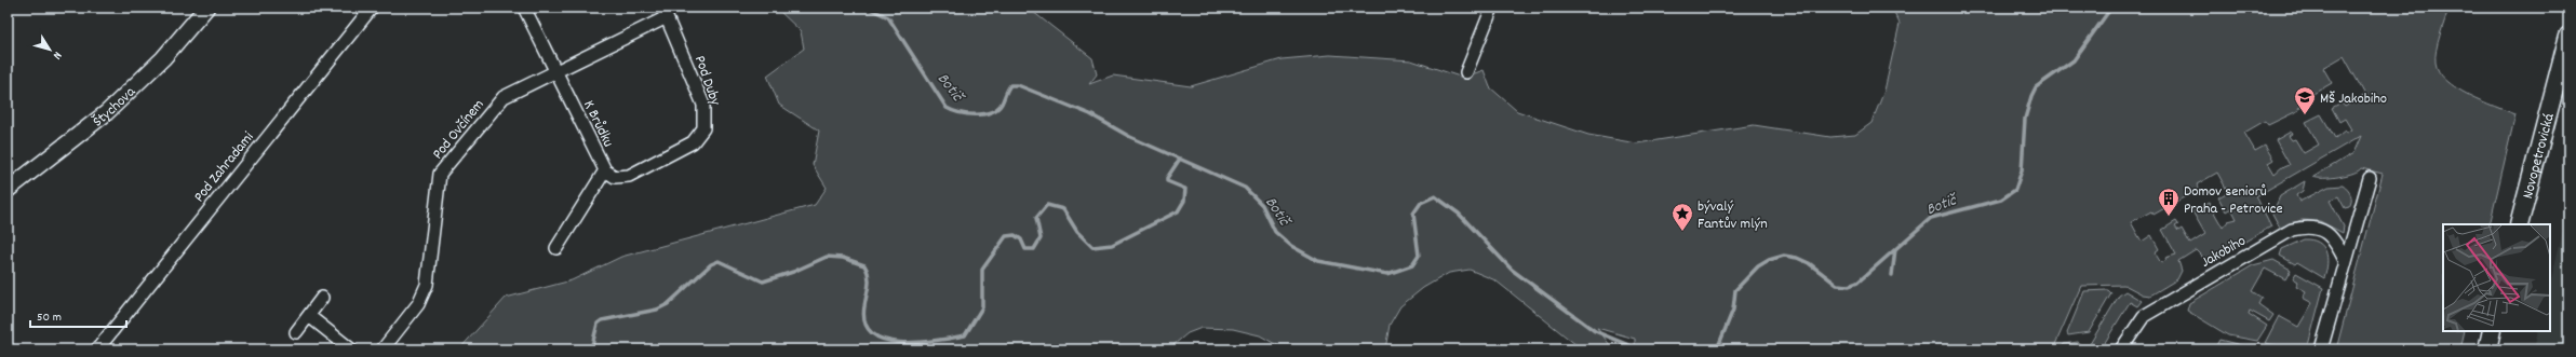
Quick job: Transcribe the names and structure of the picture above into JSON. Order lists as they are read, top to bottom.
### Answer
{
  "streets": {
    "main road": ["Novopetrovická"],
    "street": [
      "Pod Duby",
      "Štychova",
      "K Brůdku",
      "Pod Ovčínem",
      "Pod Zahradami",
      "Jakobiho"
    ]
  },
  "crossings": [
    ["Pod Duby", "K Brůdku"],
    ["Pod Duby", "Pod Ovčínem"],
    ["K Brůdku", "Pod Ovčínem"]
  ],
  "water": ["Botič"],
  "places": {
    "school or university": ["MŠ Jakobiho"],
    "building": ["Domov seniorů Praha - Petrovice"],
    "place": ["bývalý Fantův mlýn"]
  },
  "scale_bar": "50 m",
  "north": "bottom right"
}
